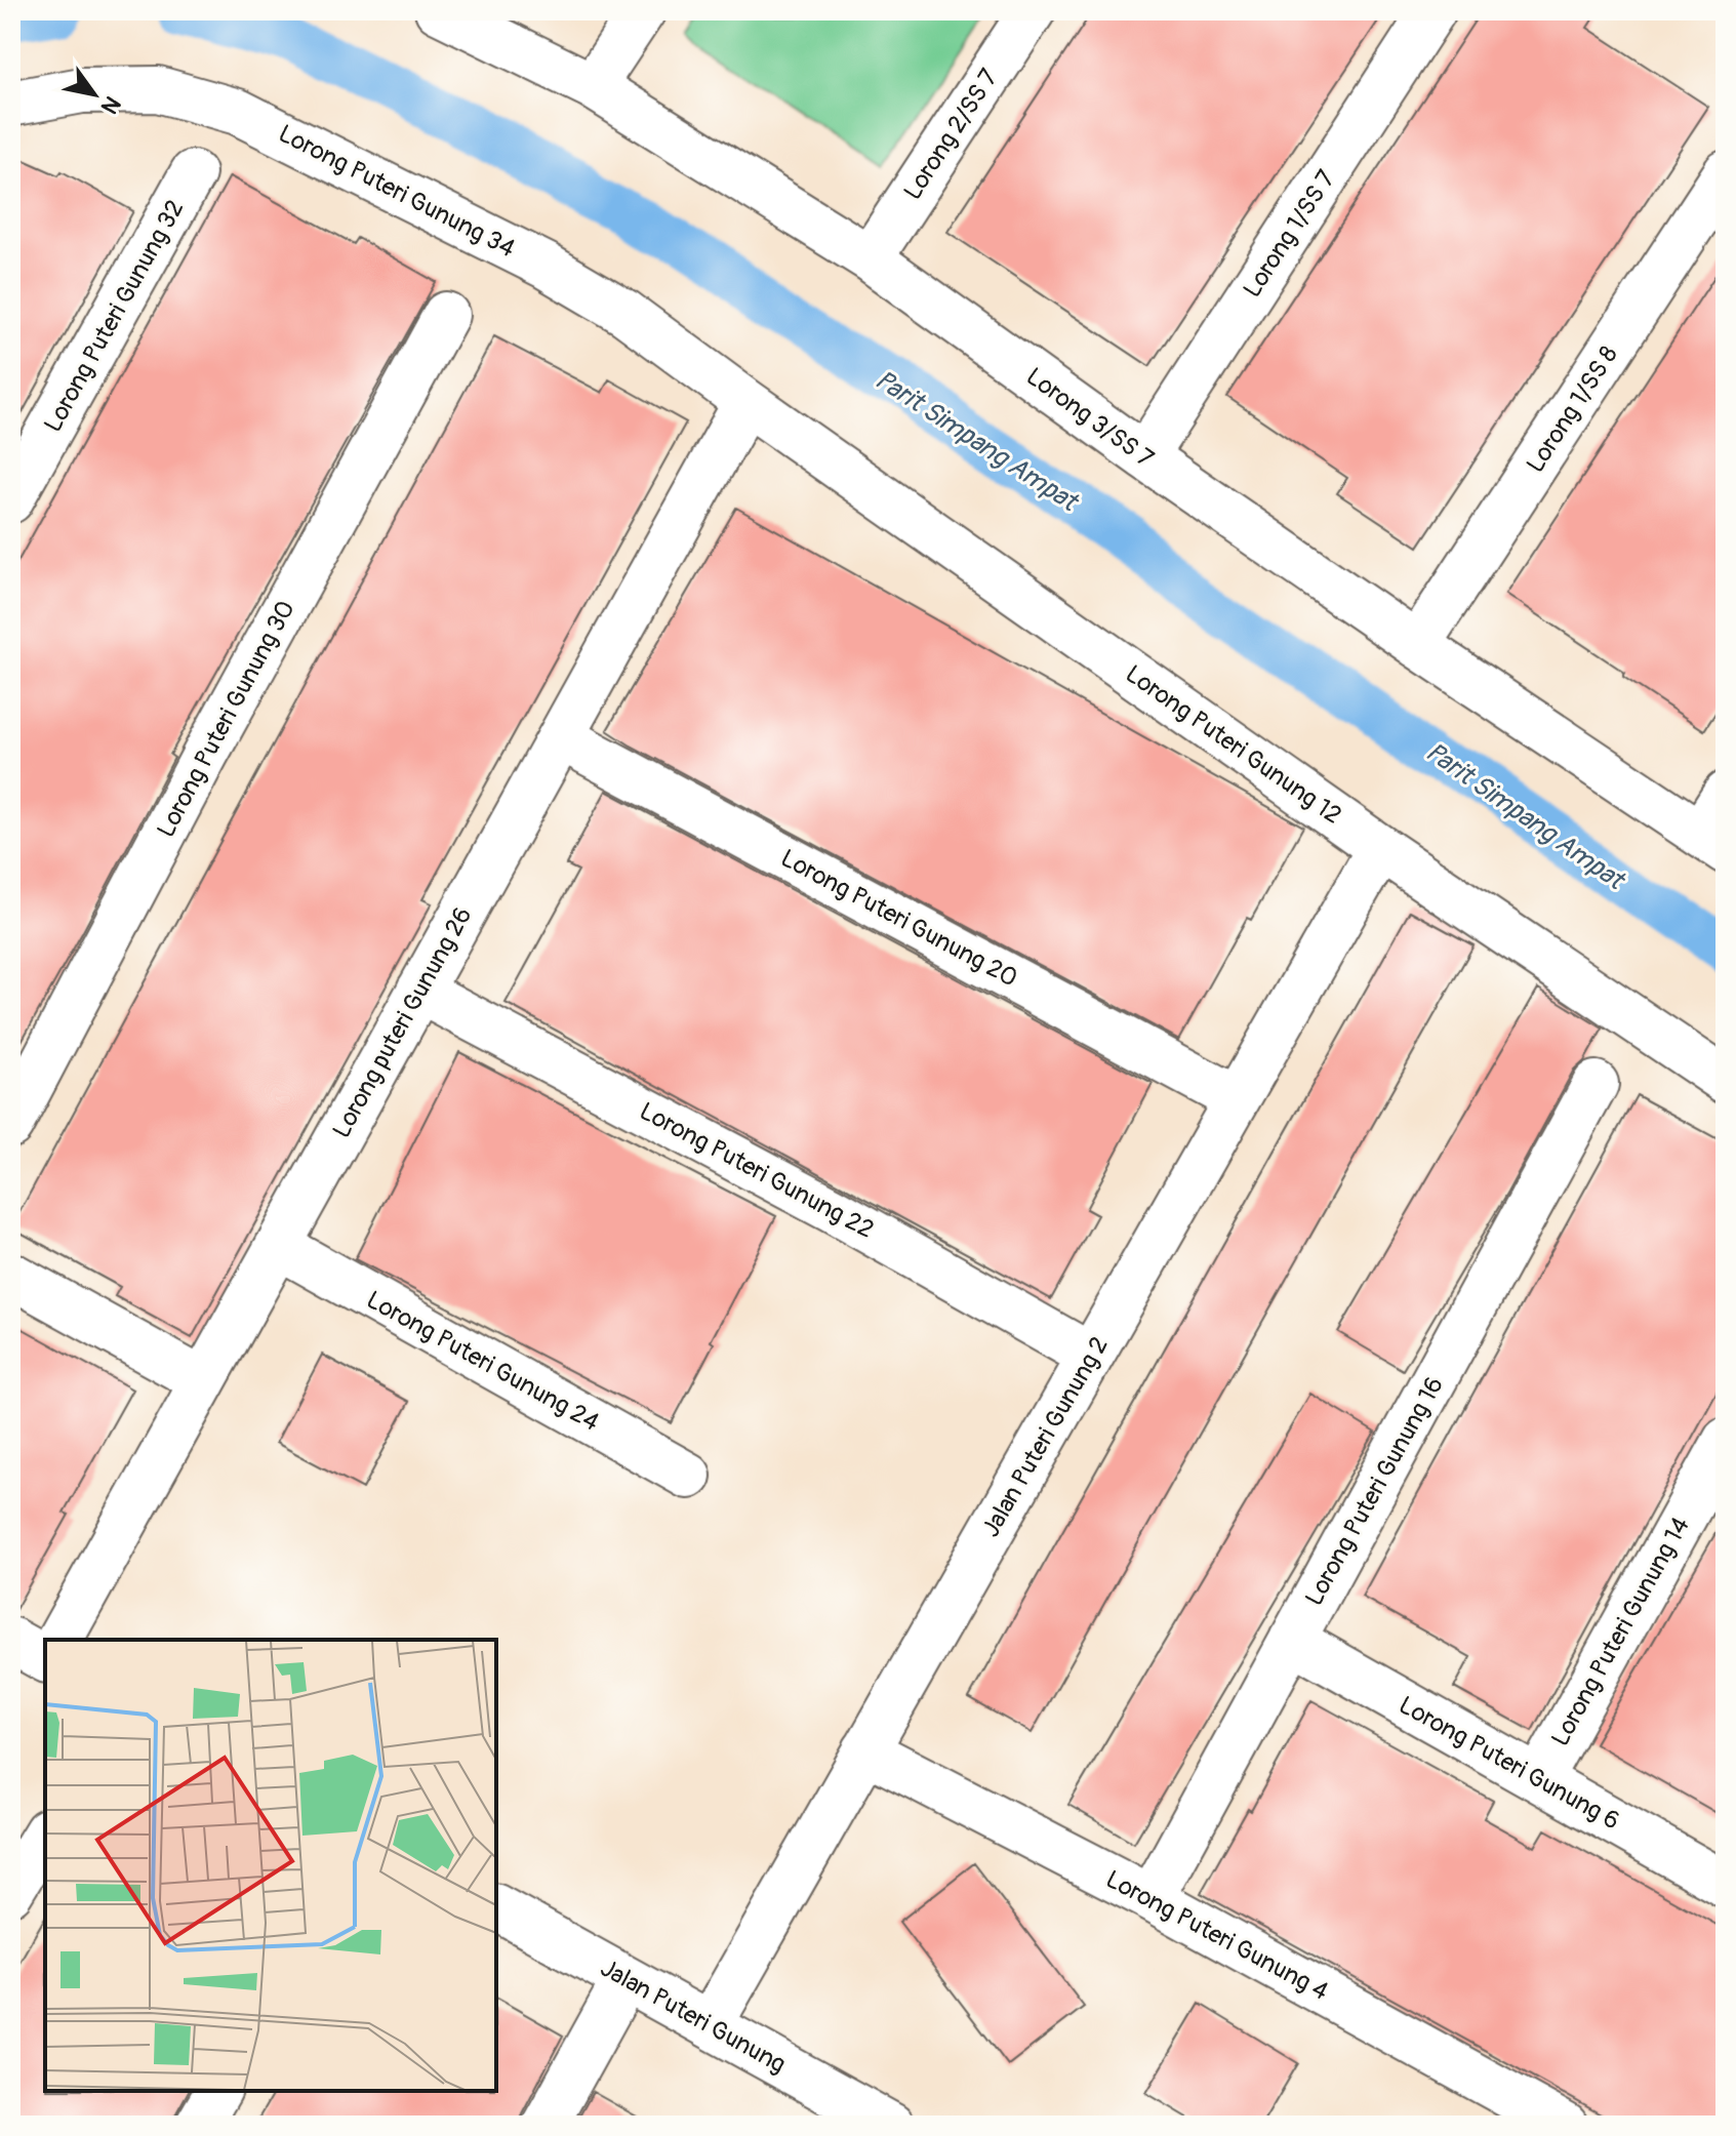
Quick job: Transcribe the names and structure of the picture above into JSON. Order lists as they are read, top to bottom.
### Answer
{
  "streets": {
    "street": [
      "Lorong 2/SS 7",
      "Lorong Puteri Gunung 34",
      "Lorong 1/SS 7",
      "Lorong Puteri Gunung 32",
      "Lorong 1/SS 8",
      "Lorong 3/SS 7",
      "Lorong Puteri Gunung 30",
      "Lorong Puteri Gunung 12",
      "Lorong Puteri Gunung 20",
      "Lorong puteri Gunung 26",
      "Lorong Puteri Gunung 22",
      "Lorong Puteri Gunung 24",
      "Jalan Puteri Gunung 2",
      "Lorong Puteri Gunung 16",
      "Lorong Puteri Gunung 14",
      "Lorong Puteri Gunung 6",
      "Lorong Puteri Gunung 4",
      "Jalan Puteri Gunung"
    ]
  },
  "crossings": [
    ["Lorong 2/SS 7", "Lorong 3/SS 7"],
    ["Lorong Puteri Gunung 34", "Lorong Puteri Gunung 12"],
    ["Lorong Puteri Gunung 34", "Lorong puteri Gunung 26"],
    ["Lorong 1/SS 7", "Lorong 3/SS 7"],
    ["Lorong 1/SS 8", "Lorong 3/SS 7"],
    ["Lorong Puteri Gunung 12", "Lorong puteri Gunung 26"],
    ["Lorong Puteri Gunung 12", "Jalan Puteri Gunung 2"],
    ["Lorong Puteri Gunung 20", "Lorong puteri Gunung 26"],
    ["Lorong Puteri Gunung 20", "Jalan Puteri Gunung 2"],
    ["Lorong puteri Gunung 26", "Lorong Puteri Gunung 22"],
    ["Lorong puteri Gunung 26", "Lorong Puteri Gunung 24"],
    ["Lorong Puteri Gunung 22", "Jalan Puteri Gunung 2"],
    ["Jalan Puteri Gunung 2", "Lorong Puteri Gunung 4"],
    ["Jalan Puteri Gunung 2", "Jalan Puteri Gunung"],
    ["Lorong Puteri Gunung 16", "Lorong Puteri Gunung 6"],
    ["Lorong Puteri Gunung 16", "Lorong Puteri Gunung 4"],
    ["Lorong Puteri Gunung 14", "Lorong Puteri Gunung 6"]
  ],
  "water": ["Parit Simpang Ampat"],
  "north": "bottom right"
}
